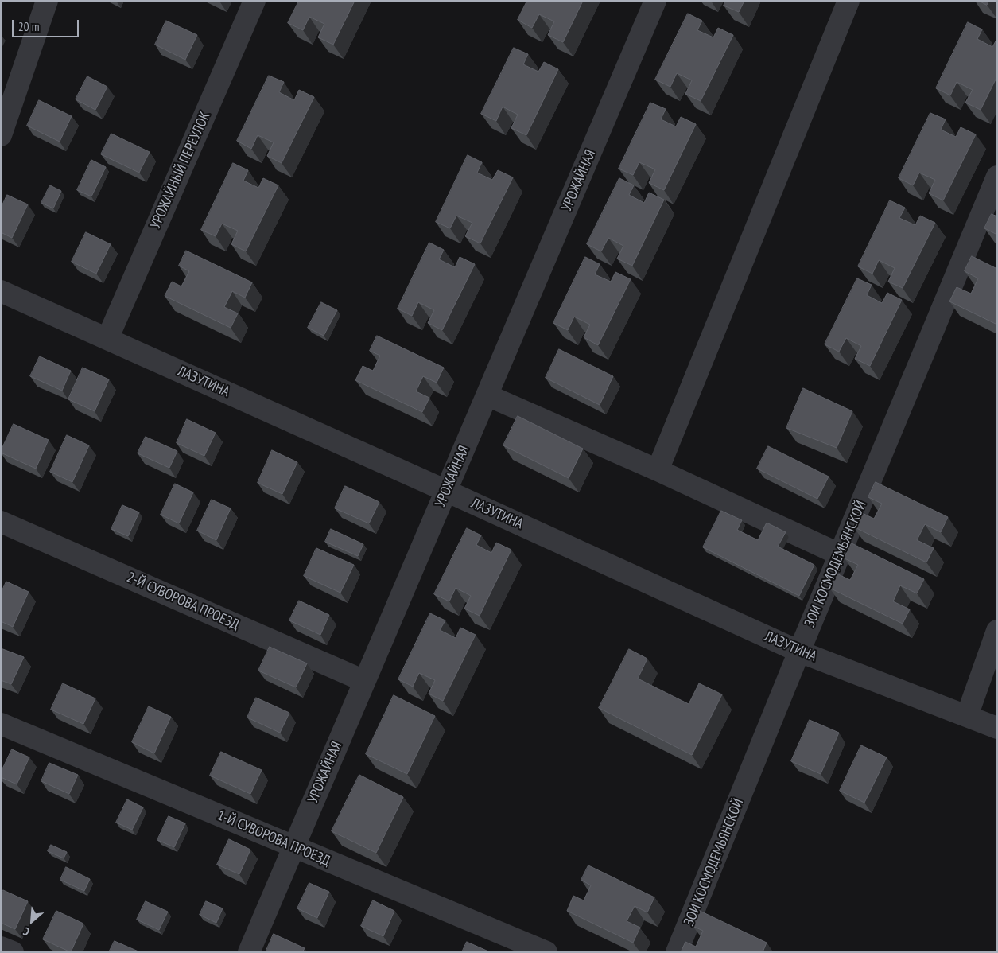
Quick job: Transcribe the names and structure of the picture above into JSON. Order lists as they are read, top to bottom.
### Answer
{
  "streets": {
    "street": [
      "УРОЖАЙНЫЙ ПЕРЕУЛОК",
      "УРОЖАЙНАЯ",
      "ЛАЗУТИНА",
      "ЗОИ КОСМОДЕМЬЯНСКОЙ",
      "2-Й СУВОРОВА ПРОЕЗД",
      "1-Й СУВОРОВА ПРОЕЗД"
    ]
  },
  "crossings": [
    ["УРОЖАЙНЫЙ ПЕРЕУЛОК", "ЛАЗУТИНА"],
    ["УРОЖАЙНАЯ", "ЛАЗУТИНА"],
    ["УРОЖАЙНАЯ", "2-Й СУВОРОВА ПРОЕЗД"],
    ["УРОЖАЙНАЯ", "1-Й СУВОРОВА ПРОЕЗД"],
    ["ЛАЗУТИНА", "ЗОИ КОСМОДЕМЬЯНСКОЙ"]
  ],
  "scale_bar": "20 m",
  "north": "bottom left"
}
